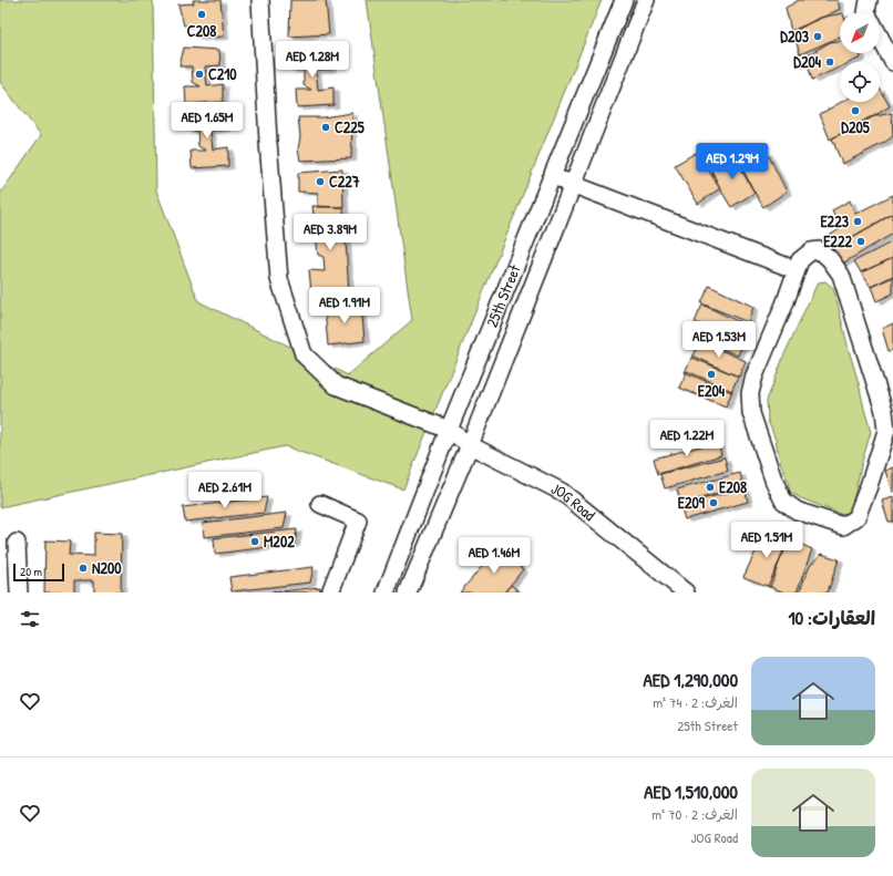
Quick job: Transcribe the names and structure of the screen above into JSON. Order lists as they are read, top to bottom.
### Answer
{
  "streets": {
    "street": ["25th Street", "JOG Road"]
  },
  "crossings": [
    ["25th Street", "JOG Road"]
  ],
  "places": [
    "C208",
    "D203",
    "D204",
    "C210",
    "D205",
    "C225",
    "C227",
    "E223",
    "E222",
    "E204",
    "E208",
    "E209",
    "M202",
    "N200"
  ],
  "scale_bar": "20 m",
  "north": "bottom left",
  "page": {
    "price": [
      "AED 1.28M",
      "AED 1.65M",
      "AED 1.29M",
      "AED 3.89M",
      "AED 1.91M",
      "AED 1.53M",
      "AED 1.22M",
      "AED 2.61M",
      "AED 1.51M",
      "AED 1.46M"
    ],
    "scale": "20 m",
    "heading": "العقارات: 10",
    "list": [
      {
        "name": "AED 1,290,000",
        "note": "الغرف: 2 · 74 m² · 25th Street"
      },
      {
        "name": "AED 1,510,000",
        "note": "الغرف: 2 · 70 m² · JOG Road"
      }
    ]
  }
}
